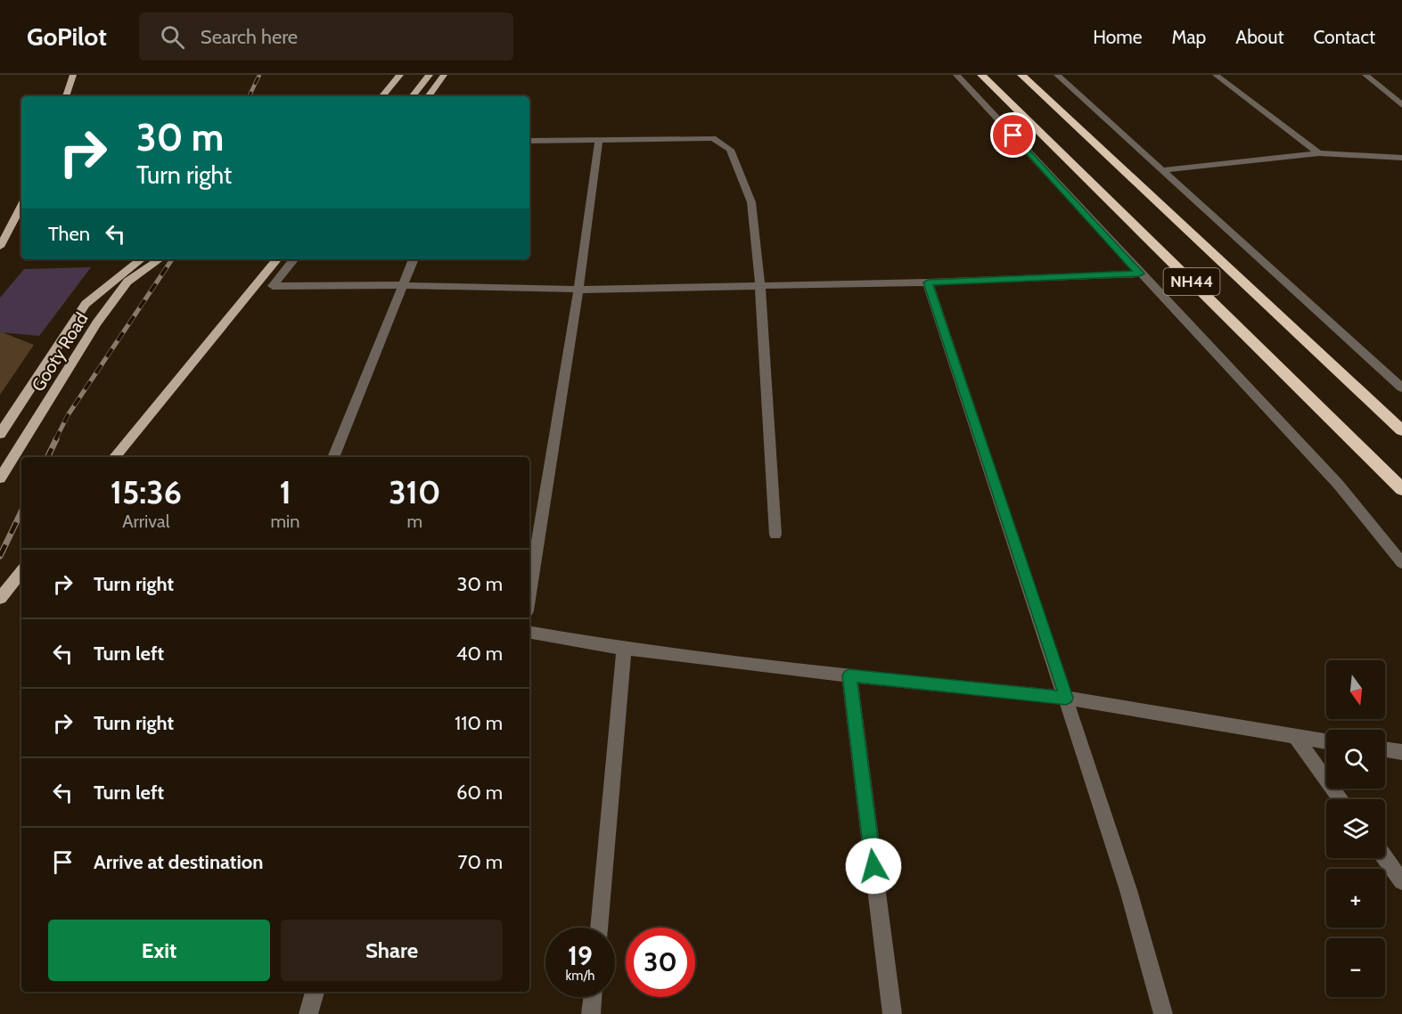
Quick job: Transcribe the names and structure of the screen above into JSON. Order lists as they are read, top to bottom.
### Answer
{
  "streets": {
    "highway": ["NH44"],
    "main road": ["Gooty Road"]
  },
  "north": "bottom",
  "page": {
    "header": "GoPilot",
    "search": "Search here",
    "nav": [
      "Home",
      "Map",
      "About",
      "Contact"
    ],
    "turn": ["30 m", "Turn right"],
    "then": "Then",
    "eta": [
      "15:36",
      "Arrival",
      "1",
      "min",
      "310",
      "m"
    ],
    "list": [
      {
        "name": "Turn right",
        "value": "30 m"
      },
      {
        "name": "Turn left",
        "value": "40 m"
      },
      {
        "name": "Turn right",
        "value": "110 m"
      },
      {
        "name": "Turn left",
        "value": "60 m"
      },
      {
        "name": "Arrive at destination",
        "value": "70 m"
      }
    ],
    "map_buttons": ["+", "−"],
    "buttons": ["Exit", "Share"],
    "speed": "19 km/h",
    "limit": "30"
  }
}
